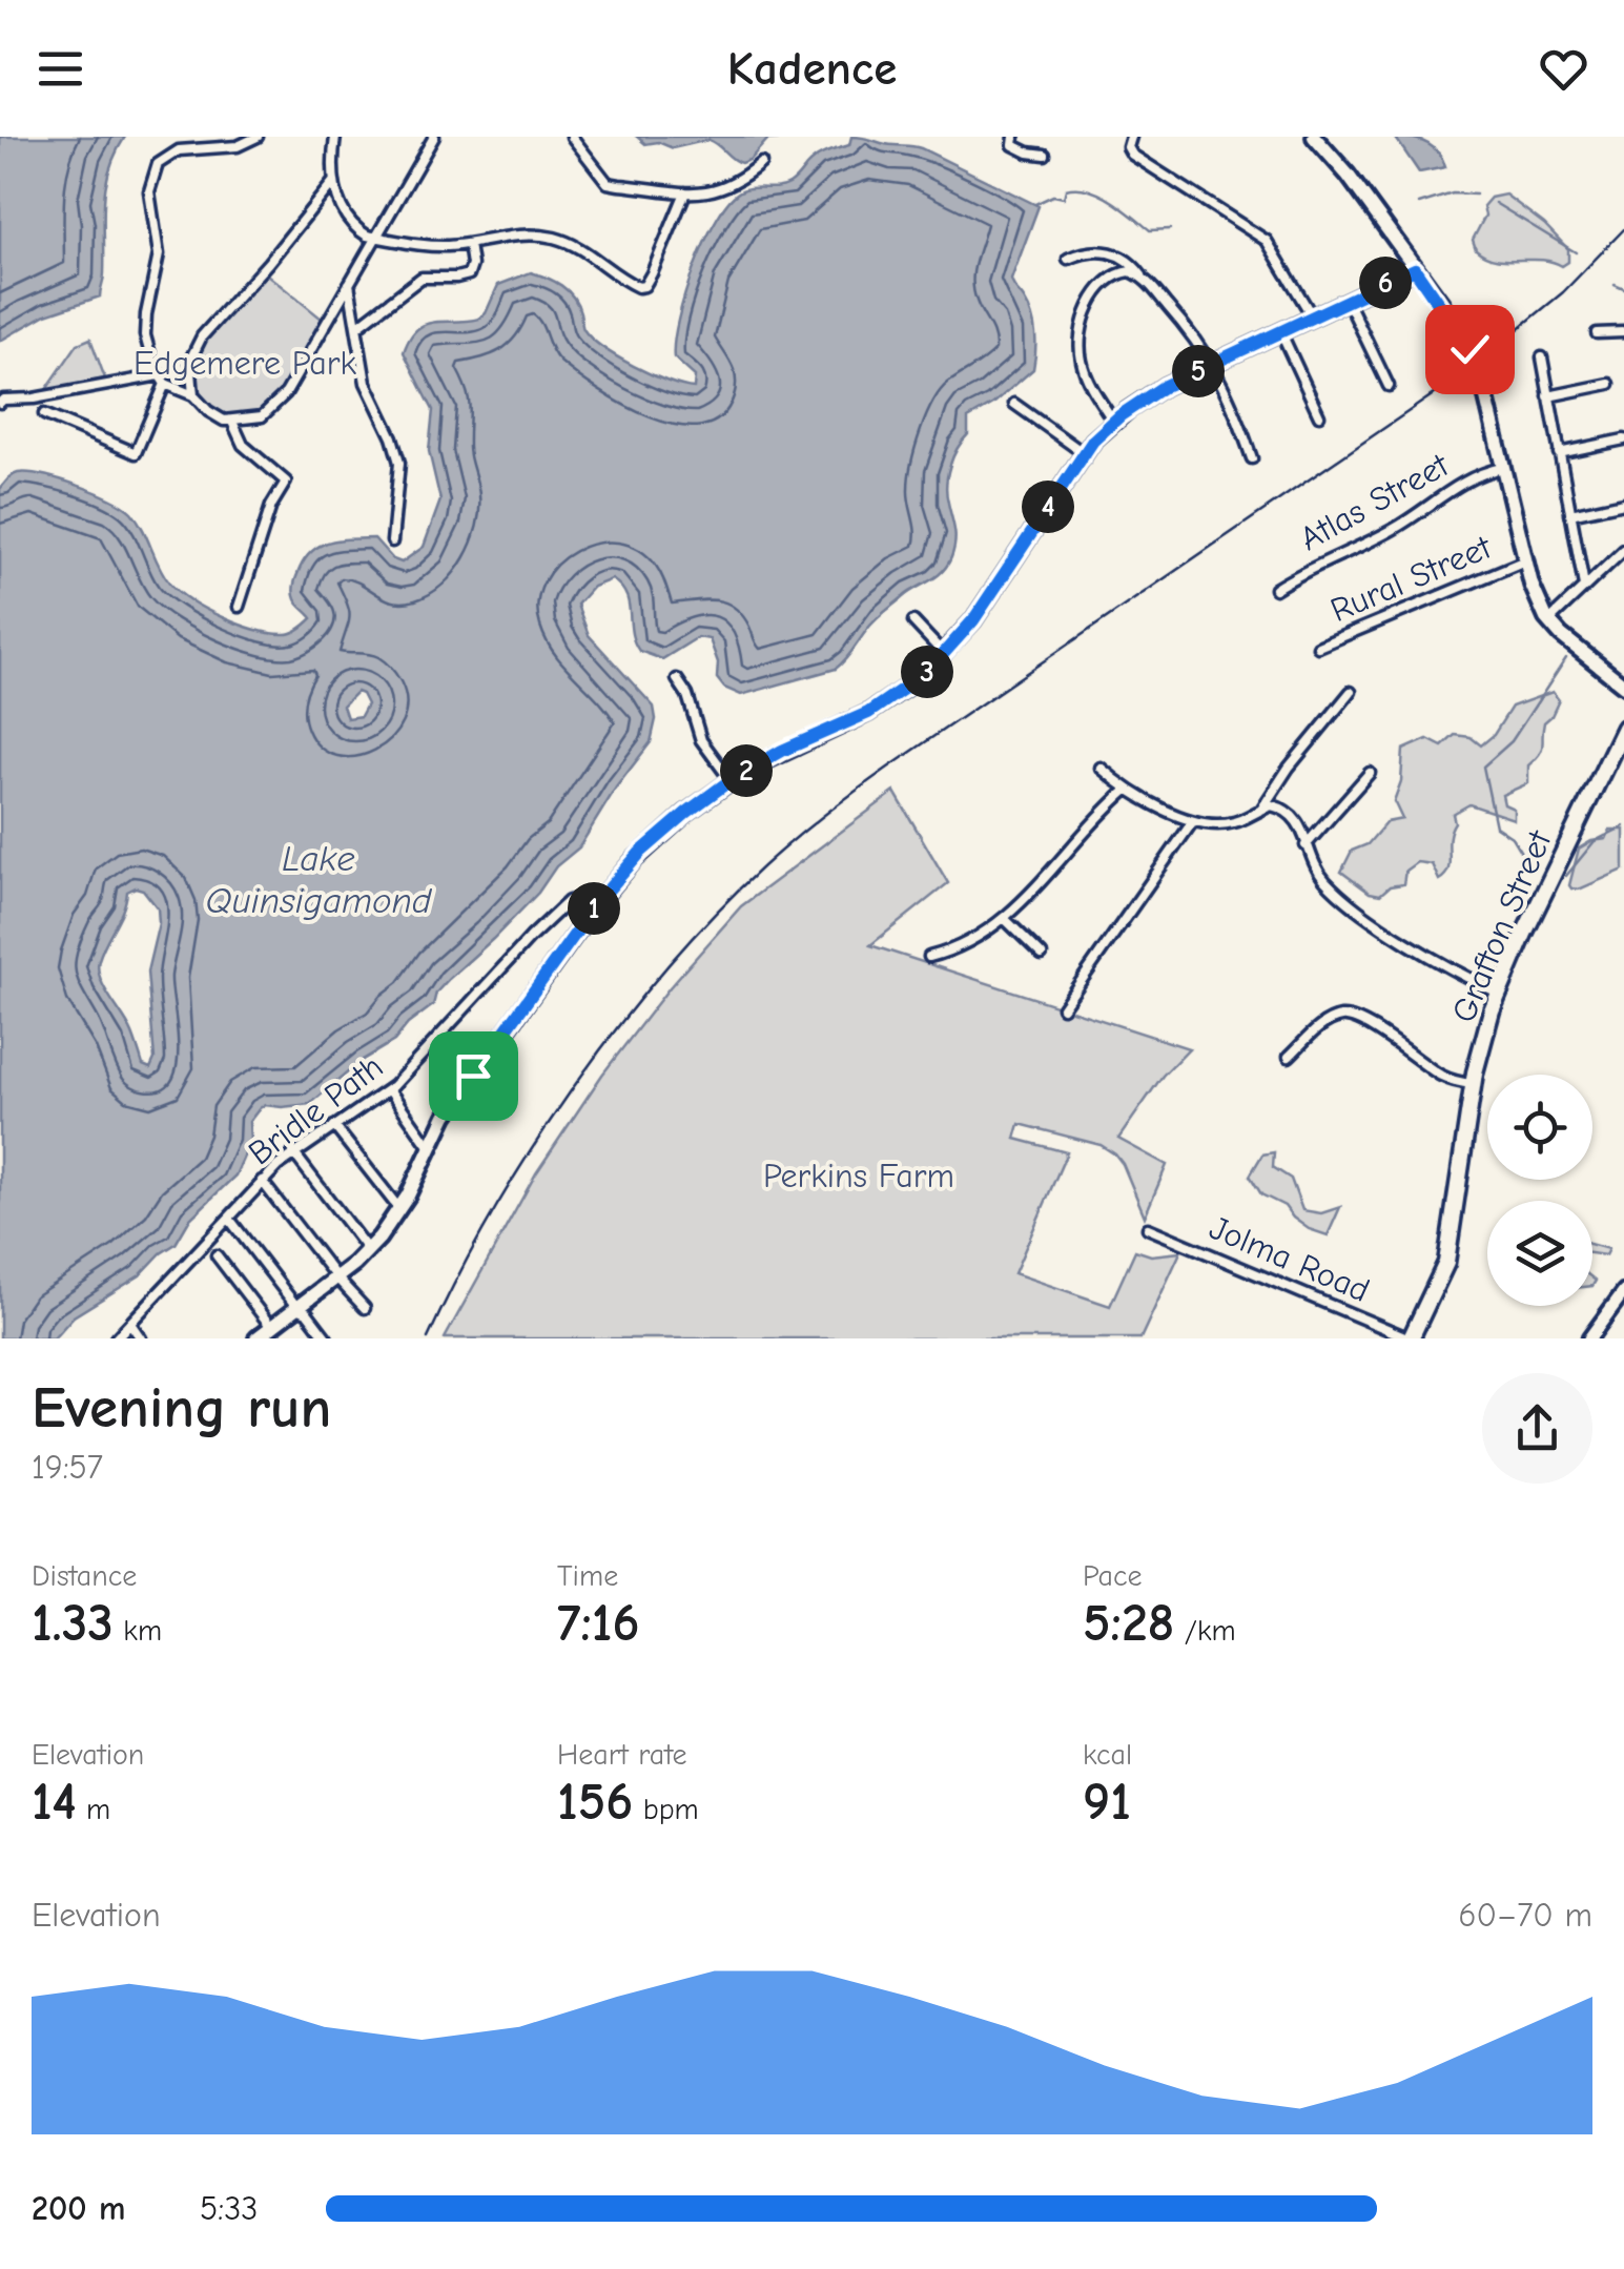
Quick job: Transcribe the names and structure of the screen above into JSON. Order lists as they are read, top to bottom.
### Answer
{
  "streets": {
    "highway": ["Grafton Street"],
    "street": [
      "Atlas Street",
      "Rural Street",
      "Bridle Path",
      "Jolma Road"
    ]
  },
  "crossings": [
    ["Grafton Street", "Jolma Road"]
  ],
  "water": ["Lake Quinsigamond"],
  "parks": ["Edgemere Park", "Perkins Farm"],
  "page": {
    "header": "Kadence",
    "pins": [
      "6",
      "5",
      "4",
      "3",
      "2",
      "1"
    ],
    "heading": ["Evening run", "19:57"],
    "stats": [
      ["Distance", "1.33 km"],
      ["Time", "7:16"],
      ["Pace", "5:28 /km"],
      ["Elevation", "14 m"],
      ["Heart rate", "156 bpm"],
      ["kcal", "91"]
    ],
    "chart": ["Elevation", "60–70 m"],
    "list": [
      {
        "name": "200 m",
        "note": "5:33"
      }
    ]
  }
}
